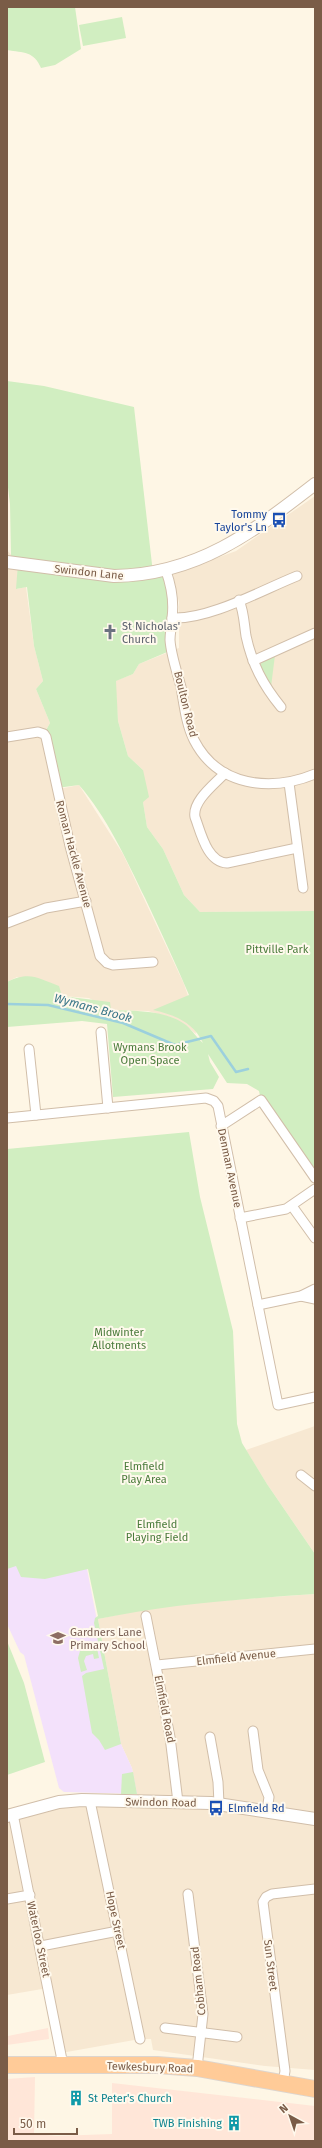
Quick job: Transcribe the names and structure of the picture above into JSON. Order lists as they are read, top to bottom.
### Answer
{
  "streets": {
    "highway": ["Tewkesbury Road"],
    "street": [
      "Swindon Lane",
      "Boulton Road",
      "Roman Hackle Avenue",
      "Denman Avenue",
      "Elmfield Avenue",
      "Elmfield Road",
      "Swindon Road",
      "Hope Street",
      "Waterloo Street",
      "Sun Street",
      "Cobham Road"
    ]
  },
  "crossings": [
    ["Swindon Lane", "Boulton Road"],
    ["Elmfield Avenue", "Elmfield Road"],
    ["Elmfield Road", "Swindon Road"],
    ["Swindon Road", "Hope Street"],
    ["Swindon Road", "Waterloo Street"],
    ["Waterloo Street", "Tewkesbury Road"],
    ["Sun Street", "Tewkesbury Road"],
    ["Cobham Road", "Tewkesbury Road"]
  ],
  "water": ["Wymans Brook"],
  "parks": [
    "Pittville Park",
    "Wymans Brook Open Space",
    "Midwinter Allotments",
    "Elmfield Play Area",
    "Elmfield Playing Field"
  ],
  "places": {
    "bus stop": ["Tommy Taylor's Ln", "Elmfield Rd"],
    "church": ["St Nicholas' Church"],
    "school or university": ["Gardners Lane Primary School"],
    "building": ["St Peter's Church", "TWB Finishing"]
  },
  "scale_bar": "50 m",
  "north": "top left"
}
